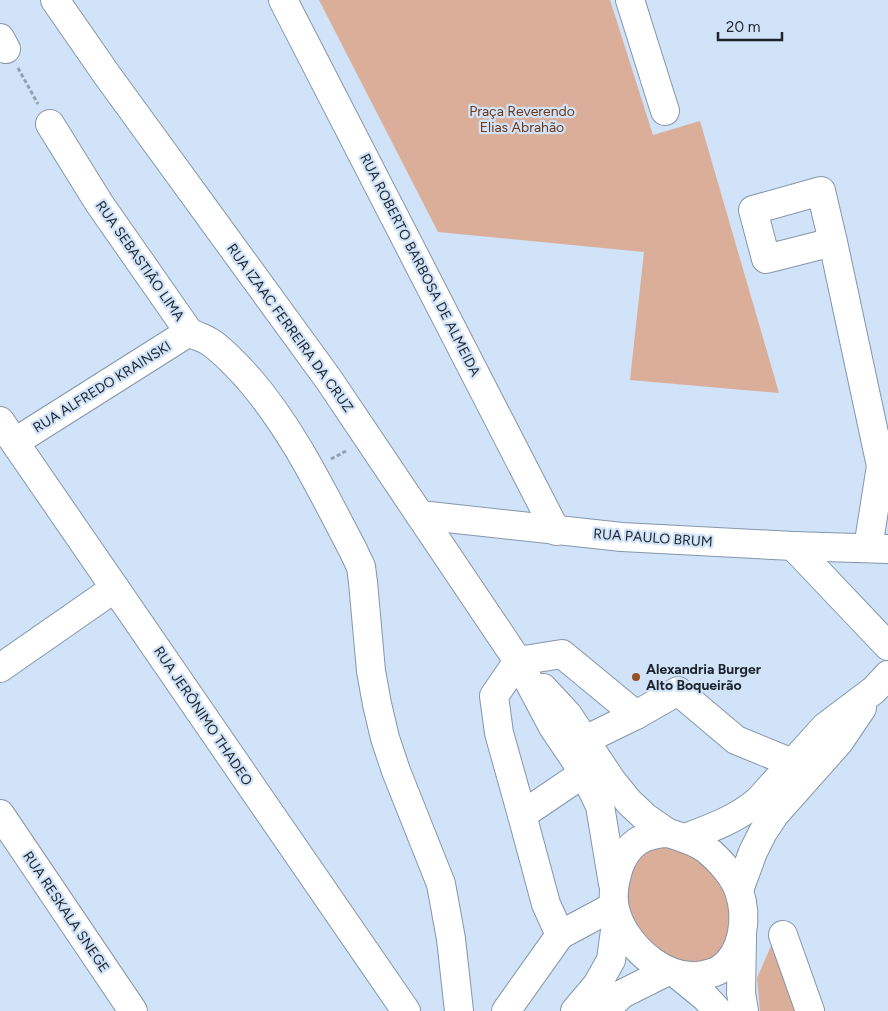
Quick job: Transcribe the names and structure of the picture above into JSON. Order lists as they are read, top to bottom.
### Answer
{
  "streets": {
    "street": [
      "RUA SEBASTIÃO LIMA",
      "RUA ROBERTO BARBOSA DE ALMEIDA",
      "RUA IZAAC FERREIRA DA CRUZ",
      "RUA ALFREDO KRAINSKI",
      "RUA PAULO BRUM",
      "RUA JERÔNIMO THADEO",
      "RUA RESKALA SNEGE"
    ]
  },
  "crossings": [
    ["RUA SEBASTIÃO LIMA", "RUA ALFREDO KRAINSKI"],
    ["RUA ROBERTO BARBOSA DE ALMEIDA", "RUA PAULO BRUM"],
    ["RUA IZAAC FERREIRA DA CRUZ", "RUA PAULO BRUM"],
    ["RUA ALFREDO KRAINSKI", "RUA JERÔNIMO THADEO"]
  ],
  "parks": ["Praça Reverendo Elias Abrahão"],
  "places": ["Alexandria Burger Alto Boqueirão"],
  "scale_bar": "20 m"
}
